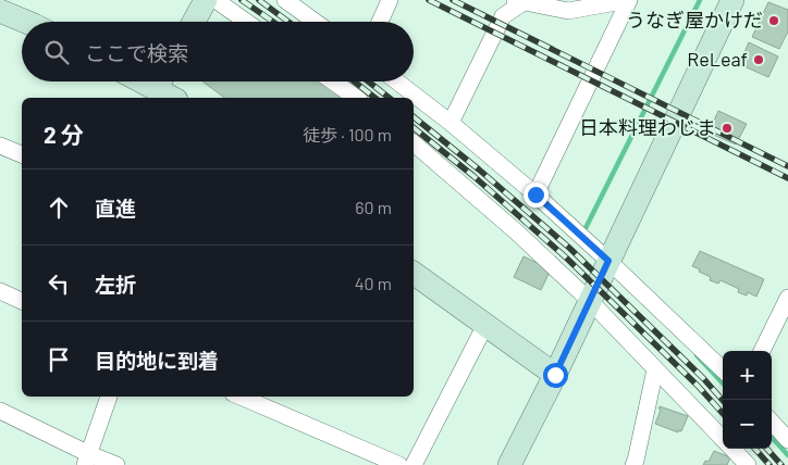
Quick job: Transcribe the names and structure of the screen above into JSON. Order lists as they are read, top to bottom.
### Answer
{
  "places": ["うなぎ屋かけだ", "ReLeaf", "日本料理わじま"],
  "page": {
    "search": "ここで検索",
    "heading": ["2 分", "徒歩 · 100 m"],
    "list": [
      ["直進", "60 m"],
      ["左折", "40 m"],
      "目的地に到着"
    ],
    "map_buttons": ["+", "−"]
  }
}
